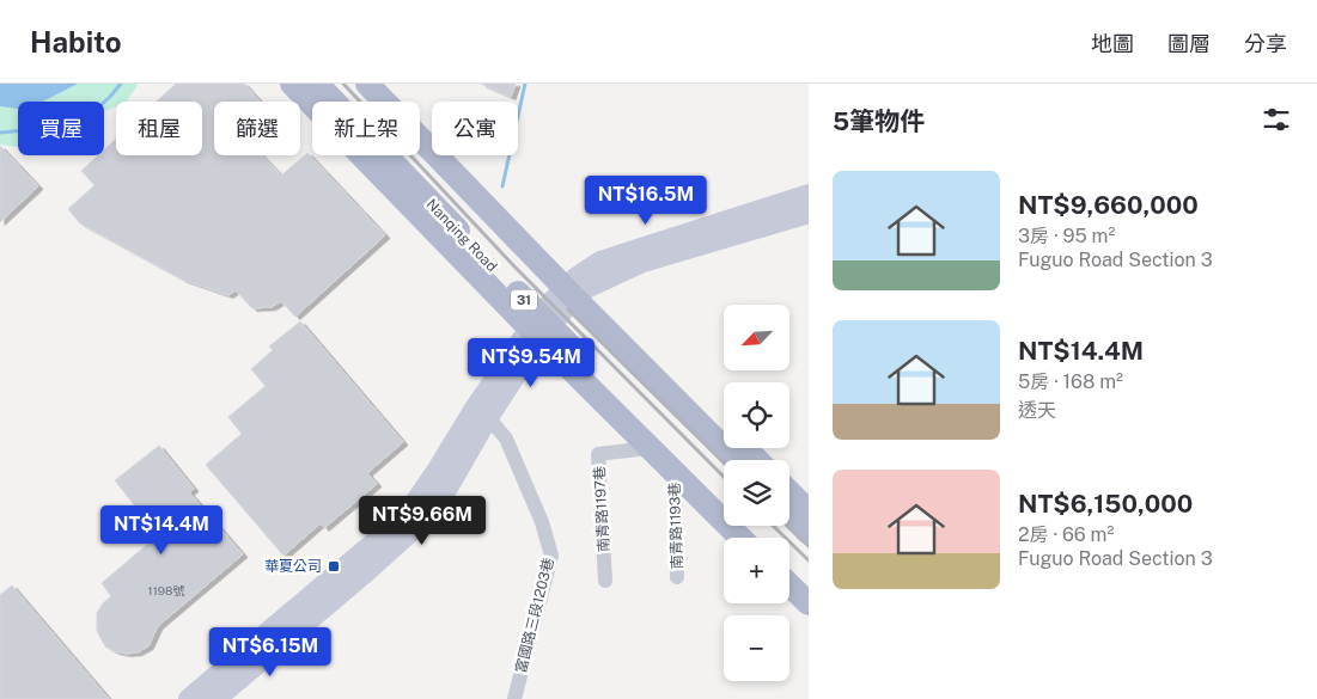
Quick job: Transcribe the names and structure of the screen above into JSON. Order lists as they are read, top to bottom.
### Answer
{
  "streets": {
    "main road": ["Nanqing Road", "31"],
    "street": ["南青路1197巷", "南青路1193巷", "富國路三段1203巷"]
  },
  "crossings": [
    ["Nanqing Road", "31"],
    ["31", "南青路1197巷"],
    ["31", "南青路1193巷"]
  ],
  "places": {
    "transit": ["華夏公司"]
  },
  "house_numbers": ["1198號"],
  "north": "bottom left",
  "page": {
    "header": "Habito",
    "nav": ["地圖", "圖層", "分享"],
    "heading": "5筆物件",
    "chip": [
      "買屋",
      "租屋",
      "篩選",
      "新上架",
      "公寓"
    ],
    "list": [
      {
        "name": "NT$9,660,000",
        "note": "3房 · 95 m² · Fuguo Road Section 3"
      },
      {
        "name": "NT$14.4M",
        "note": "5房 · 168 m² · 透天"
      },
      {
        "name": "NT$6,150,000",
        "note": "2房 · 66 m² · Fuguo Road Section 3"
      }
    ],
    "price": [
      "NT$16.5M",
      "NT$9.54M",
      "NT$9.66M",
      "NT$14.4M",
      "NT$6.15M"
    ],
    "map_buttons": ["+", "−"]
  }
}
